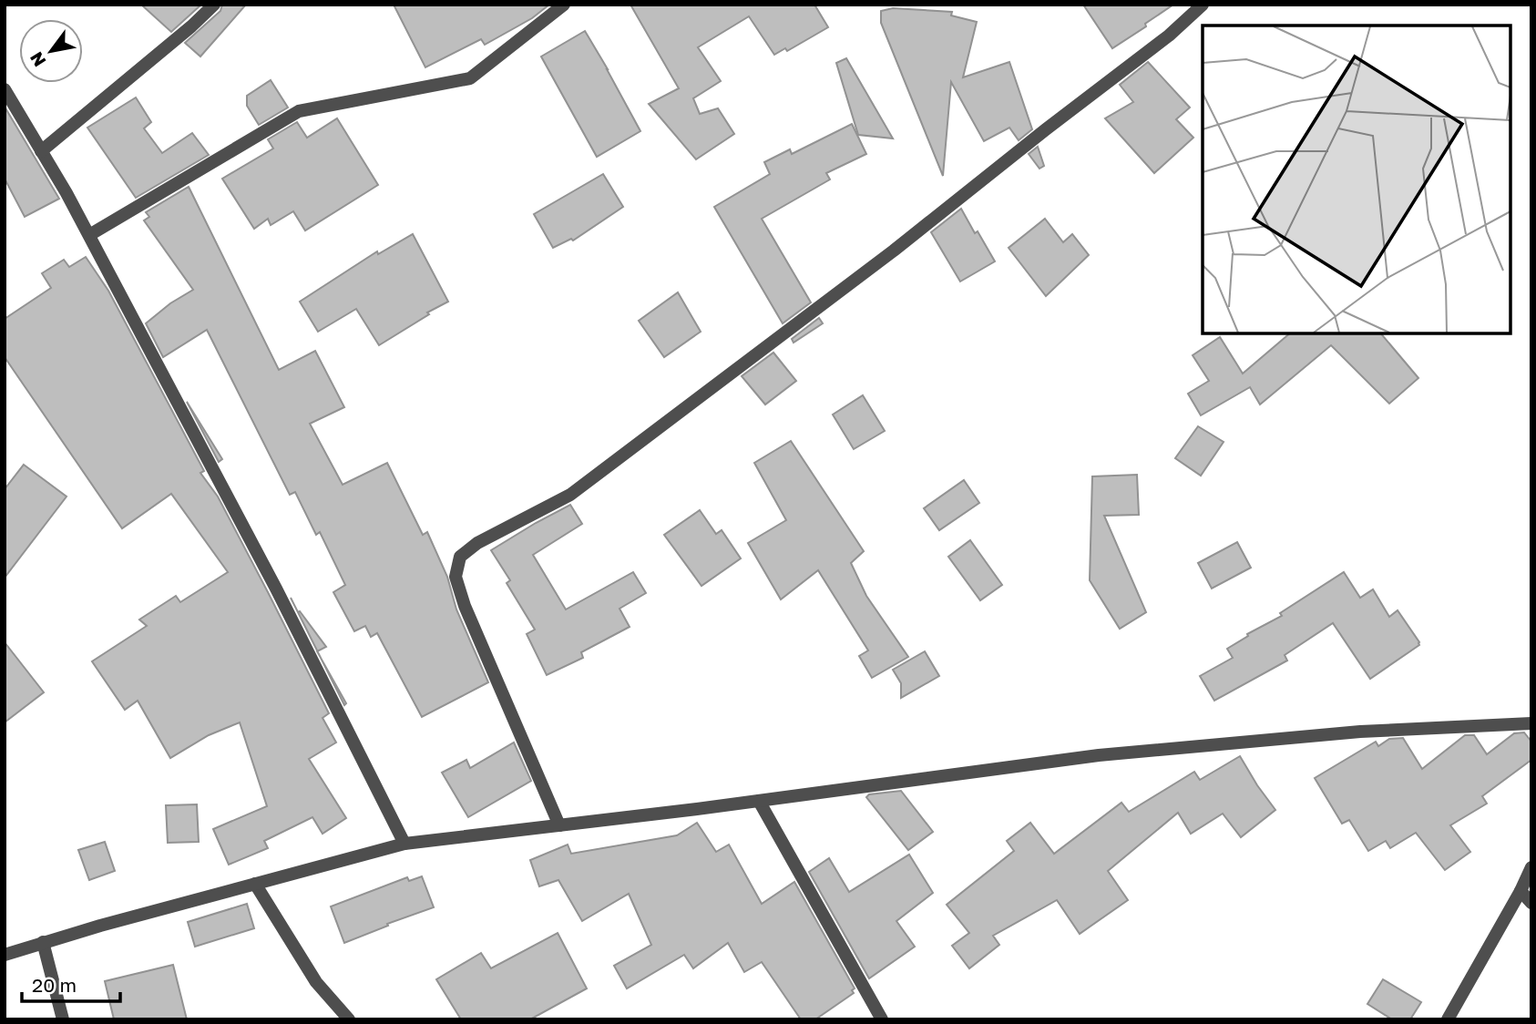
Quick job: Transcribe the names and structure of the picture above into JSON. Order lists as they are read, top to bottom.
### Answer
{
  "scale_bar": "20 m",
  "north": "bottom left"
}
